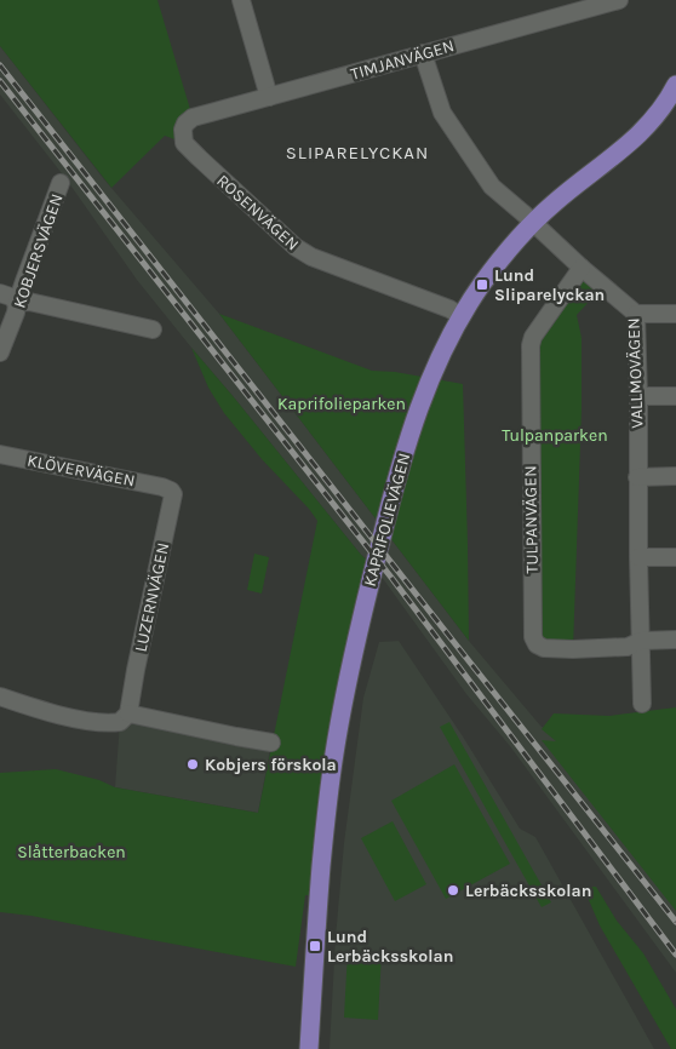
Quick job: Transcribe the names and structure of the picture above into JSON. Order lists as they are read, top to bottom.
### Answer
{
  "streets": {
    "main road": ["KAPRIFOLIEVÄGEN"],
    "street": [
      "TIMJANVÄGEN",
      "ROSENVÄGEN",
      "KOBJERSVÄGEN",
      "VALLMOVÄGEN",
      "KLÖVERVÄGEN",
      "TULPANVÄGEN",
      "LUZERNVÄGEN"
    ]
  },
  "crossings": [
    ["TIMJANVÄGEN", "ROSENVÄGEN"],
    ["TIMJANVÄGEN", "VALLMOVÄGEN"],
    ["ROSENVÄGEN", "KAPRIFOLIEVÄGEN"],
    ["VALLMOVÄGEN", "KAPRIFOLIEVÄGEN"],
    ["VALLMOVÄGEN", "TULPANVÄGEN"],
    ["KLÖVERVÄGEN", "LUZERNVÄGEN"]
  ],
  "districts": ["SLIPARELYCKAN"],
  "parks": ["Kaprifolieparken", "Tulpanparken", "Slåtterbacken"],
  "places": {
    "transit": ["Lund Sliparelyckan", "Lund Lerbäcksskolan"],
    "other": ["Kobjers förskola", "Lerbäcksskolan"]
  }
}
